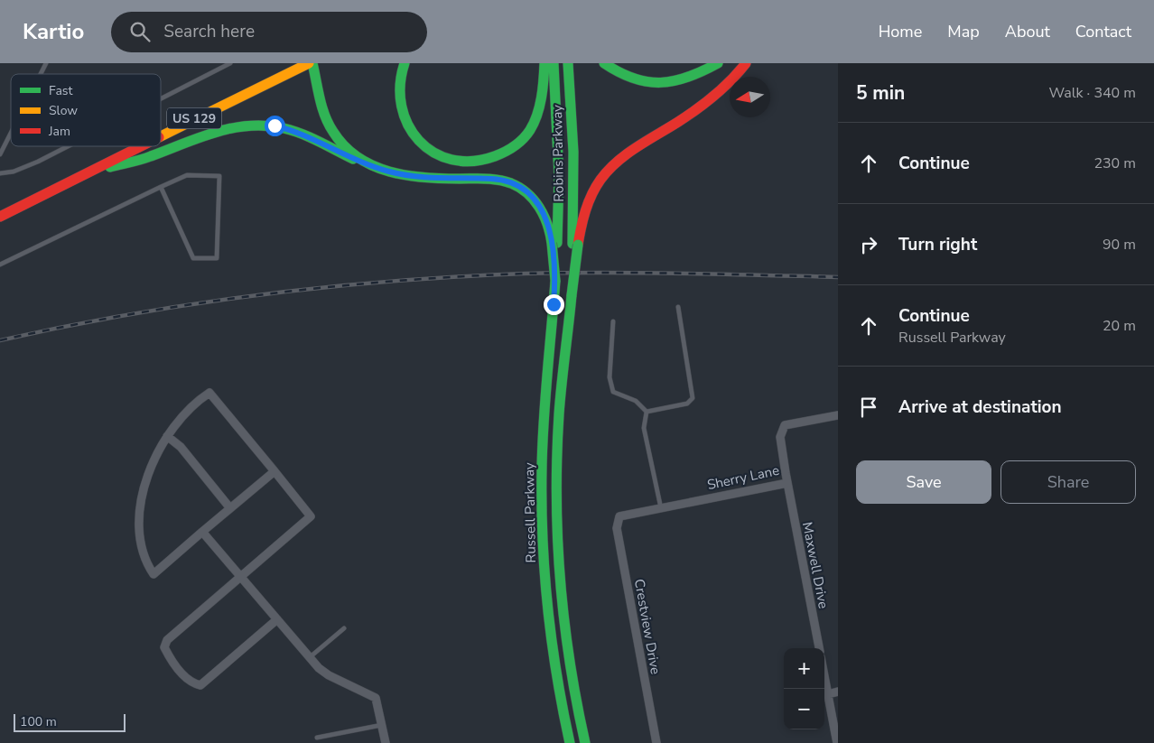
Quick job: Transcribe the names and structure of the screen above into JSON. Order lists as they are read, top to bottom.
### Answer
{
  "streets": {
    "main road": ["US 129", "Robins Parkway", "Russell Parkway"],
    "street": ["Sherry Lane", "Maxwell Drive", "Crestview Drive"]
  },
  "crossings": [
    ["Robins Parkway", "Russell Parkway"],
    ["Sherry Lane", "Maxwell Drive"],
    ["Sherry Lane", "Crestview Drive"]
  ],
  "legend": ["Fast", "Slow", "Jam"],
  "scale_bar": "100 m",
  "north": "left",
  "page": {
    "header": "Kartio",
    "search": "Search here",
    "nav": [
      "Home",
      "Map",
      "About",
      "Contact"
    ],
    "heading": ["5 min", "Walk · 340 m"],
    "list": [
      ["Continue", "230 m"],
      ["Turn right", "90 m"],
      ["Continue", "Russell Parkway", "20 m"],
      "Arrive at destination"
    ],
    "buttons": ["Save", "Share"],
    "map_buttons": ["+", "−"],
    "scale": "100 m"
  }
}
